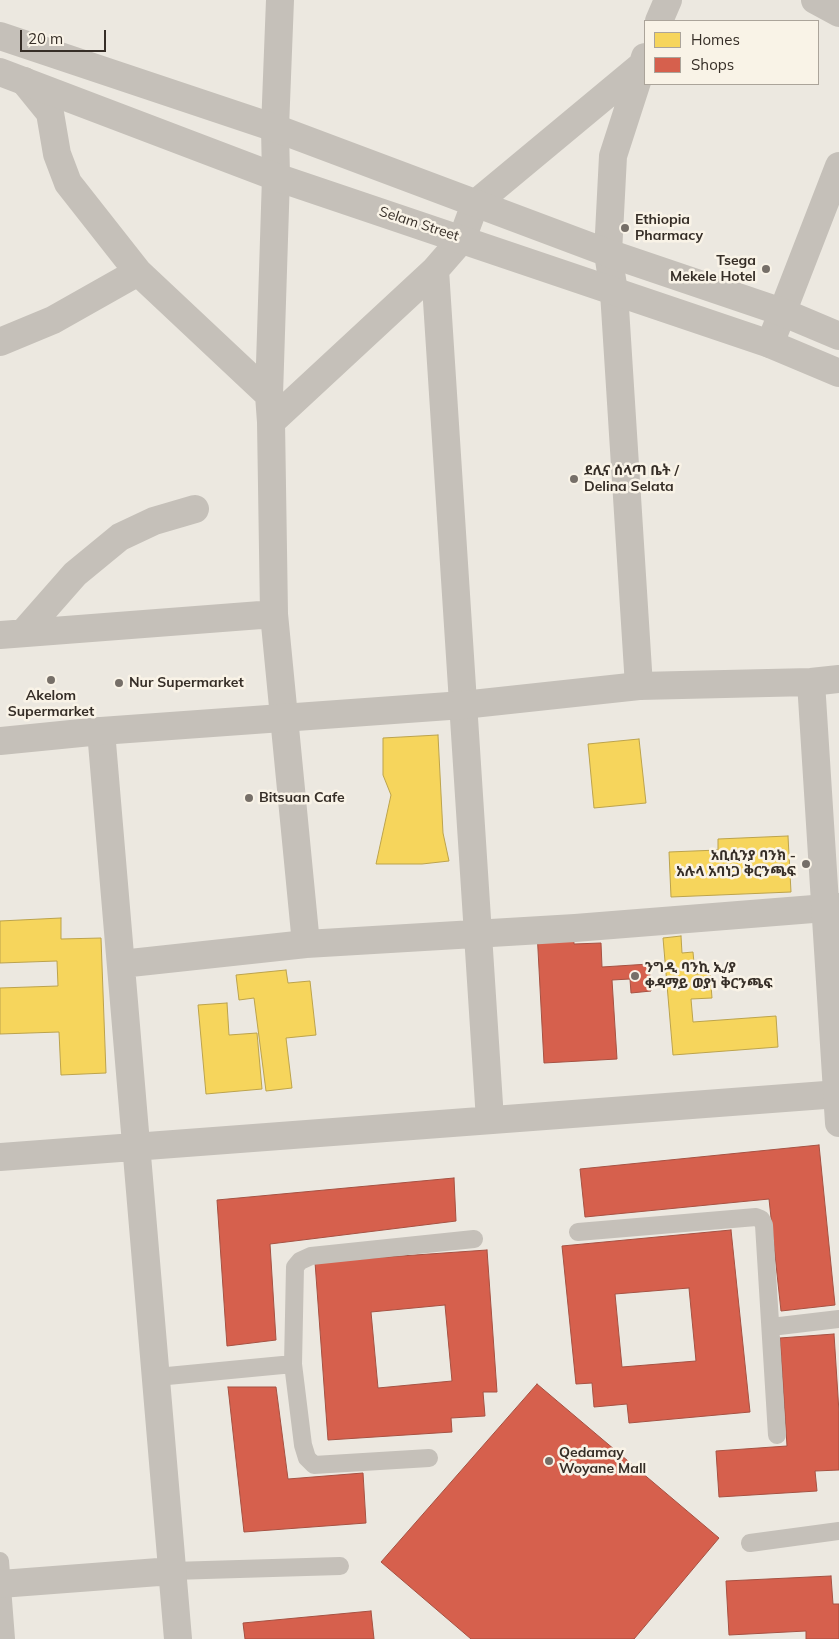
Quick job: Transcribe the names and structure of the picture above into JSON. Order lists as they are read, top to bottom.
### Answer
{
  "streets": {
    "street": ["Selam Street"]
  },
  "places": [
    "Ethiopia Pharmacy",
    "Tsega Mekele Hotel",
    "ደሊና ሰላጣ ቤት / Delina Selata",
    "Akelom Supermarket",
    "Nur Supermarket",
    "Bitsuan Cafe",
    "አቢሲንያ ባንክ - አሉላ አባነጋ ቅርንጫፍ",
    "ንግዲ ባንኪ ኢ/ያ ቀዳማይ ወያነ ቅርንጫፍ",
    "Qedamay Woyane Mall"
  ],
  "legend": ["Homes", "Shops"],
  "scale_bar": "20 m"
}
